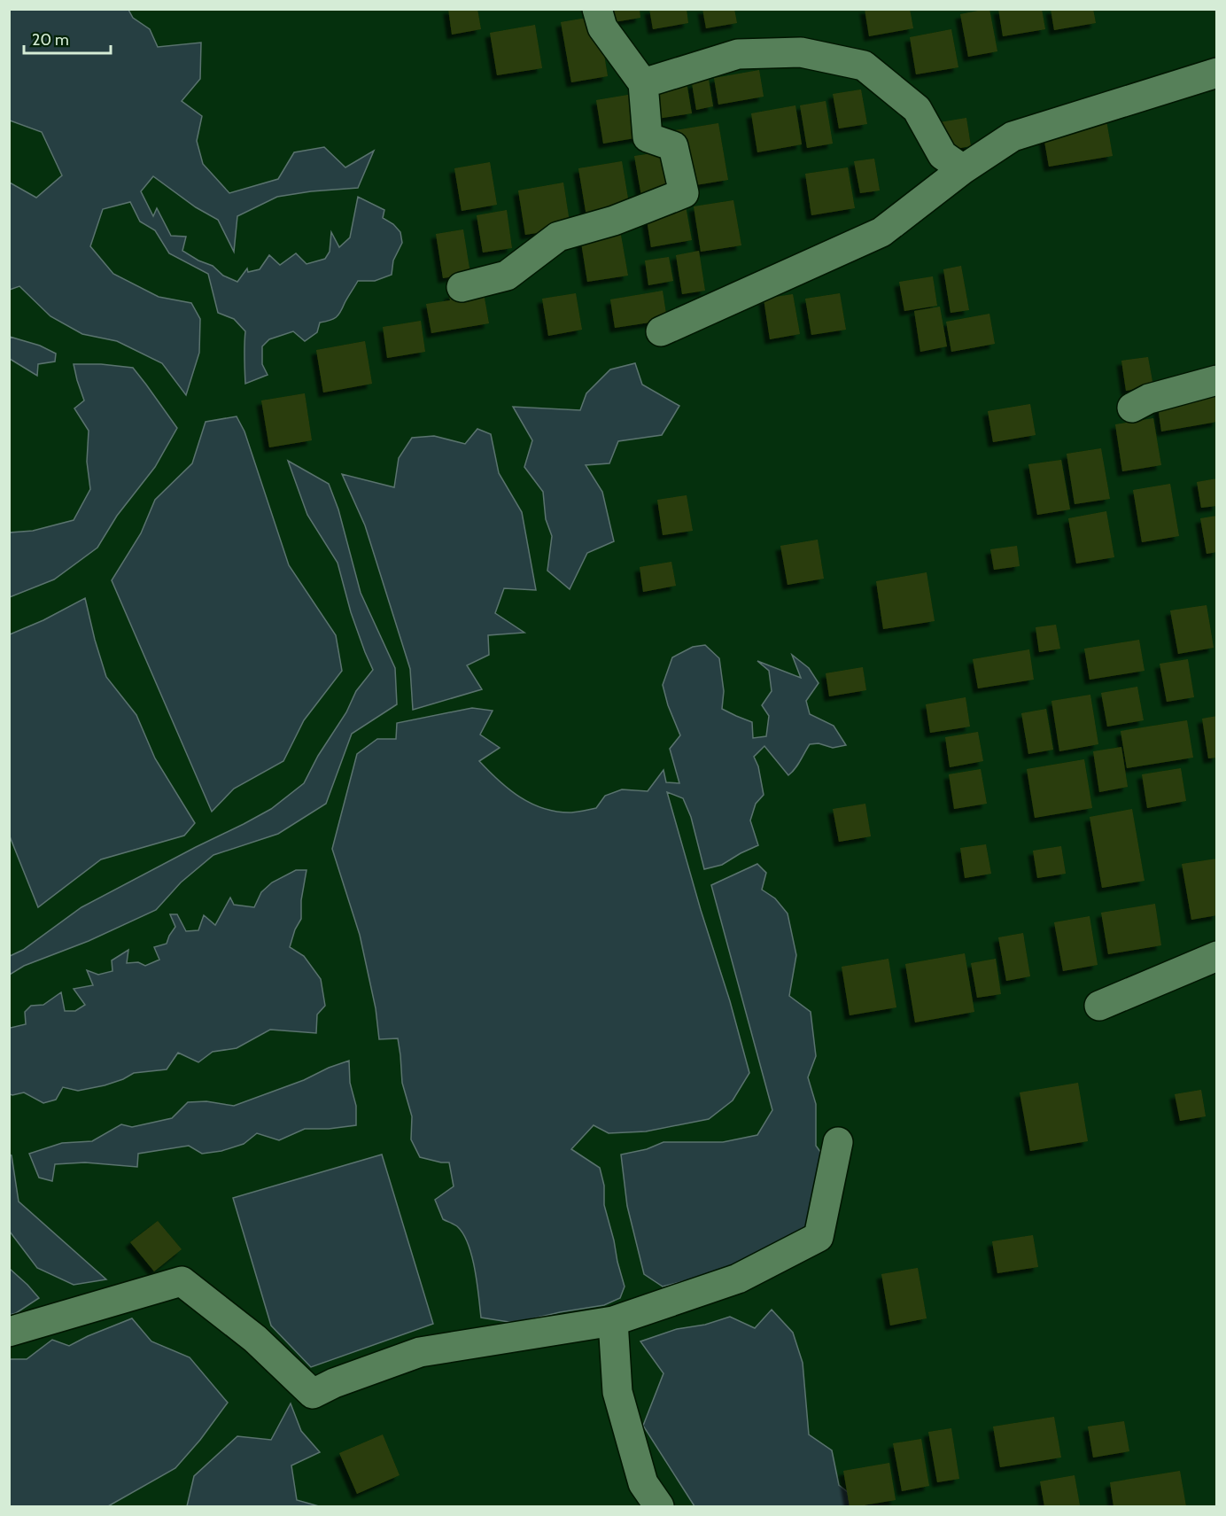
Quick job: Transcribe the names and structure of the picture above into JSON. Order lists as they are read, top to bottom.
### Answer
{
  "scale_bar": "20 m"
}
